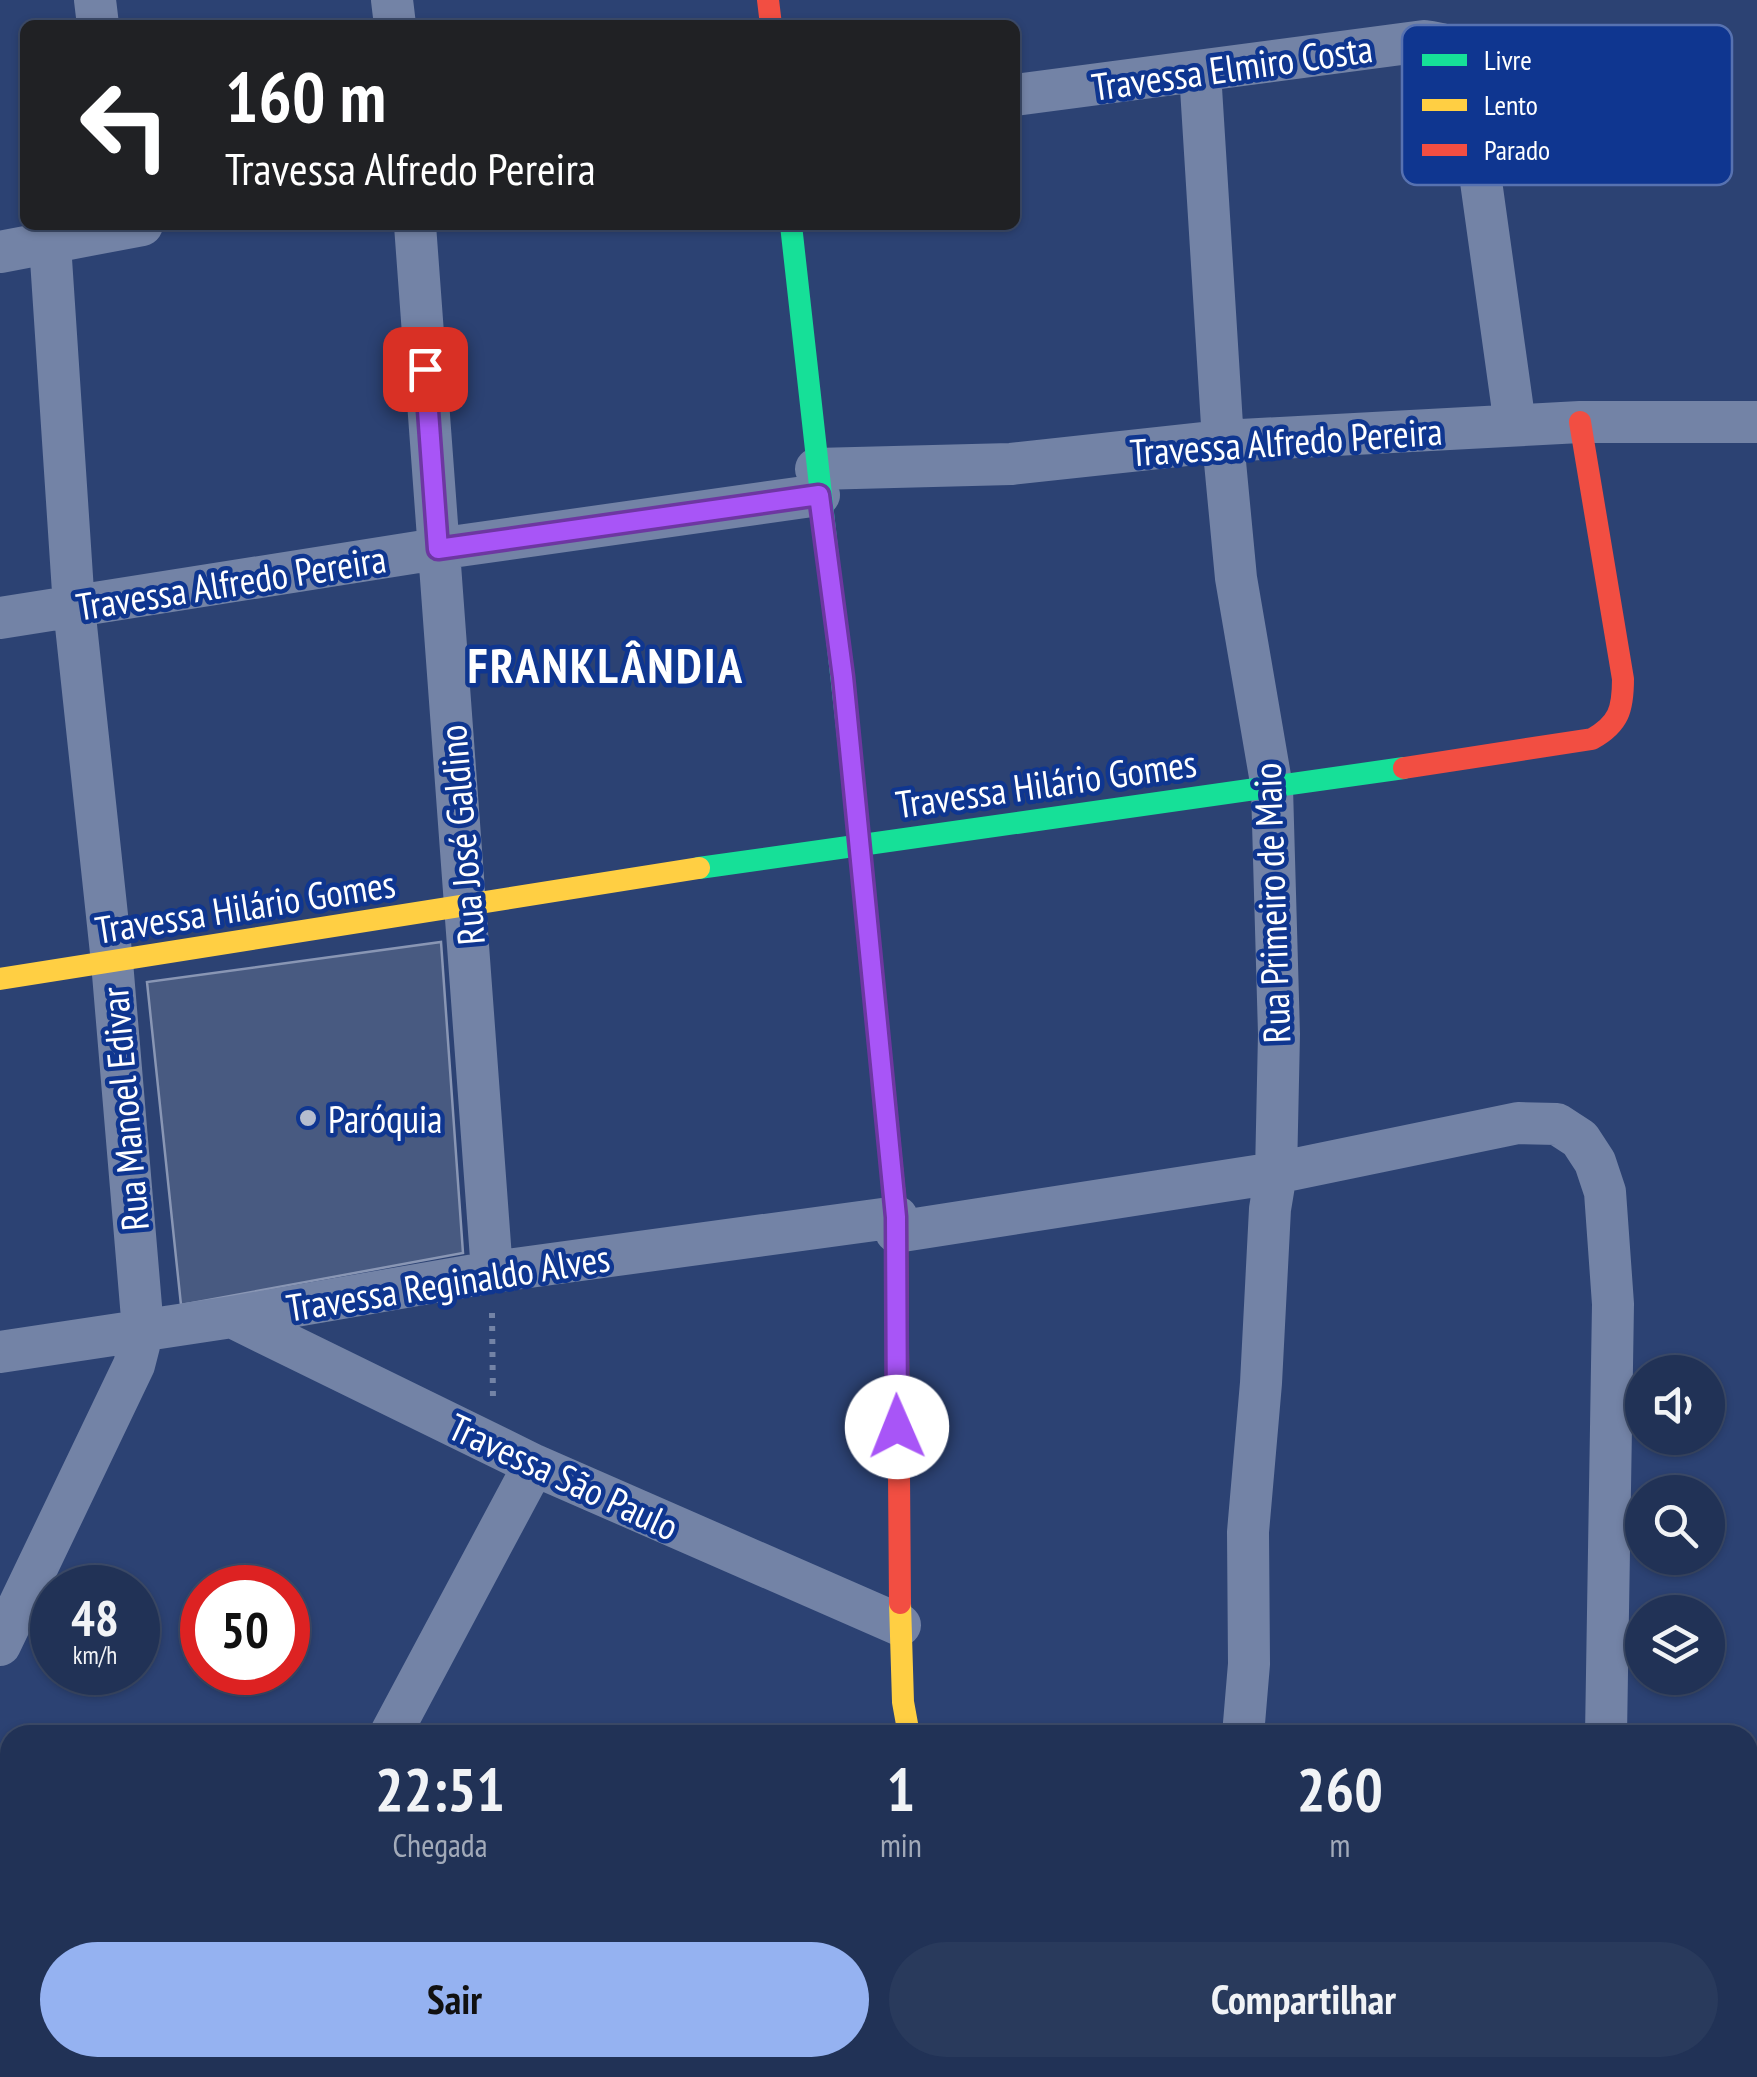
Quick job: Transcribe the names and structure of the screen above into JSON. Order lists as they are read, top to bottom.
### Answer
{
  "streets": {
    "street": [
      "Travessa Elmiro Costa",
      "Travessa Alfredo Pereira",
      "Travessa Hilário Gomes",
      "Rua José Galdino",
      "Rua Primeiro de Maio",
      "Rua Manoel Edivar",
      "Travessa Reginaldo Alves",
      "Travessa São Paulo"
    ]
  },
  "crossings": [
    ["Travessa Elmiro Costa", "Travessa Alfredo Pereira"],
    ["Travessa Elmiro Costa", "Rua Primeiro de Maio"],
    ["Travessa Alfredo Pereira", "Travessa Hilário Gomes"],
    ["Travessa Alfredo Pereira", "Rua José Galdino"],
    ["Travessa Alfredo Pereira", "Rua Primeiro de Maio"],
    ["Travessa Alfredo Pereira", "Rua Manoel Edivar"],
    ["Travessa Hilário Gomes", "Rua José Galdino"],
    ["Travessa Hilário Gomes", "Rua Primeiro de Maio"],
    ["Travessa Hilário Gomes", "Rua Manoel Edivar"],
    ["Rua José Galdino", "Travessa Reginaldo Alves"],
    ["Rua Primeiro de Maio", "Travessa Reginaldo Alves"],
    ["Rua Manoel Edivar", "Travessa Reginaldo Alves"],
    ["Travessa Reginaldo Alves", "Travessa São Paulo"]
  ],
  "districts": ["FRANKLÂNDIA"],
  "places": ["Paróquia"],
  "legend": ["Livre", "Lento", "Parado"],
  "page": {
    "turn": ["160 m", "Travessa Alfredo Pereira"],
    "speed": "48 km/h",
    "limit": "50",
    "eta": [
      "22:51",
      "Chegada",
      "1",
      "min",
      "260",
      "m"
    ],
    "buttons": ["Sair", "Compartilhar"]
  }
}
